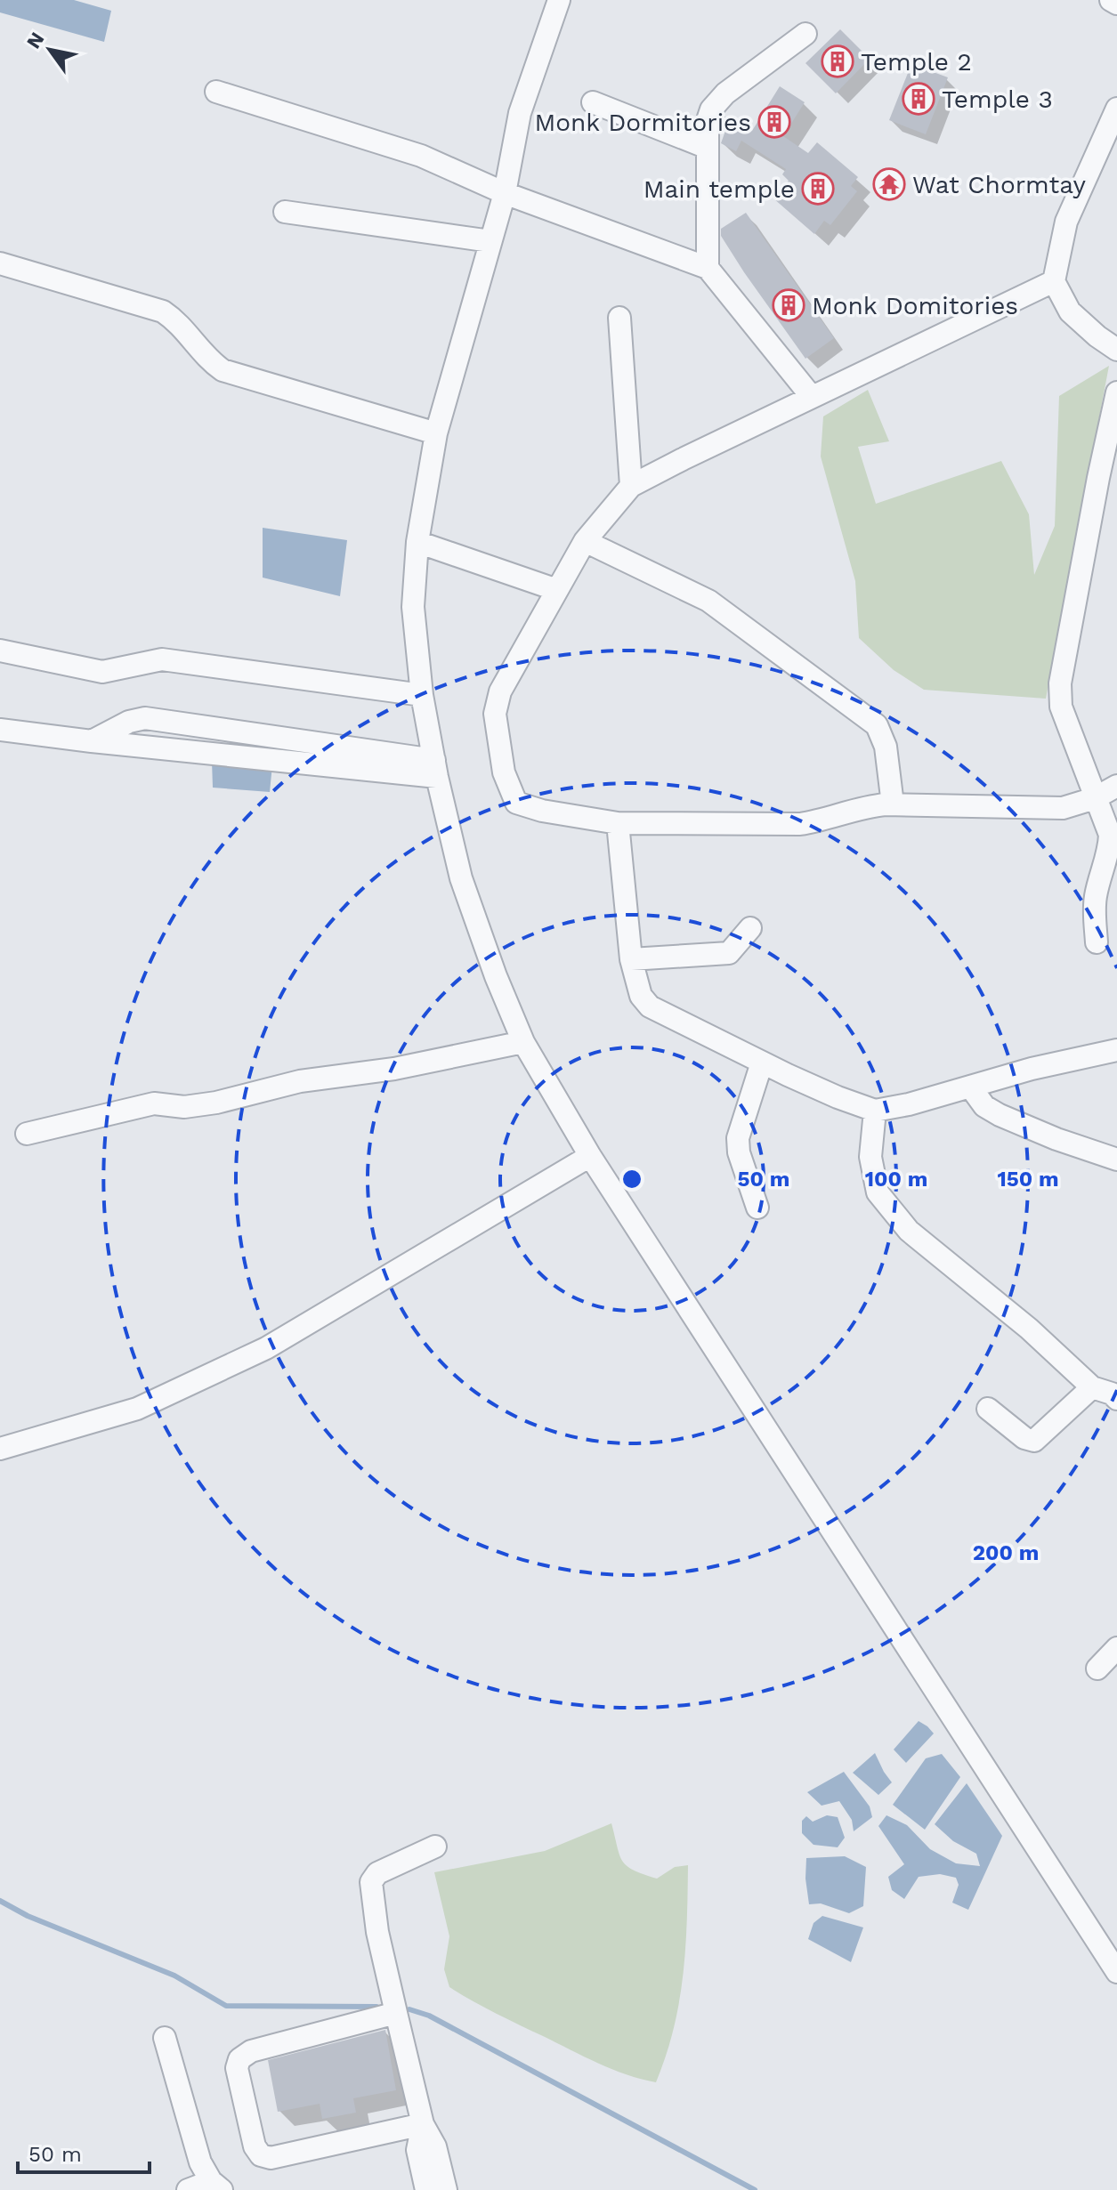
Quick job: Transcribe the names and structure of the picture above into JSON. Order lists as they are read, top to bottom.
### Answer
{
  "places": {
    "building": [
      "Temple 2",
      "Temple 3",
      "Monk Dormitories",
      "Main temple",
      "Monk Domitories"
    ],
    "temple": ["Wat Chormtay"]
  },
  "scale_bar": "50 m",
  "north": "top left",
  "rings": [
    "50 m",
    "100 m",
    "150 m",
    "200 m"
  ]
}
